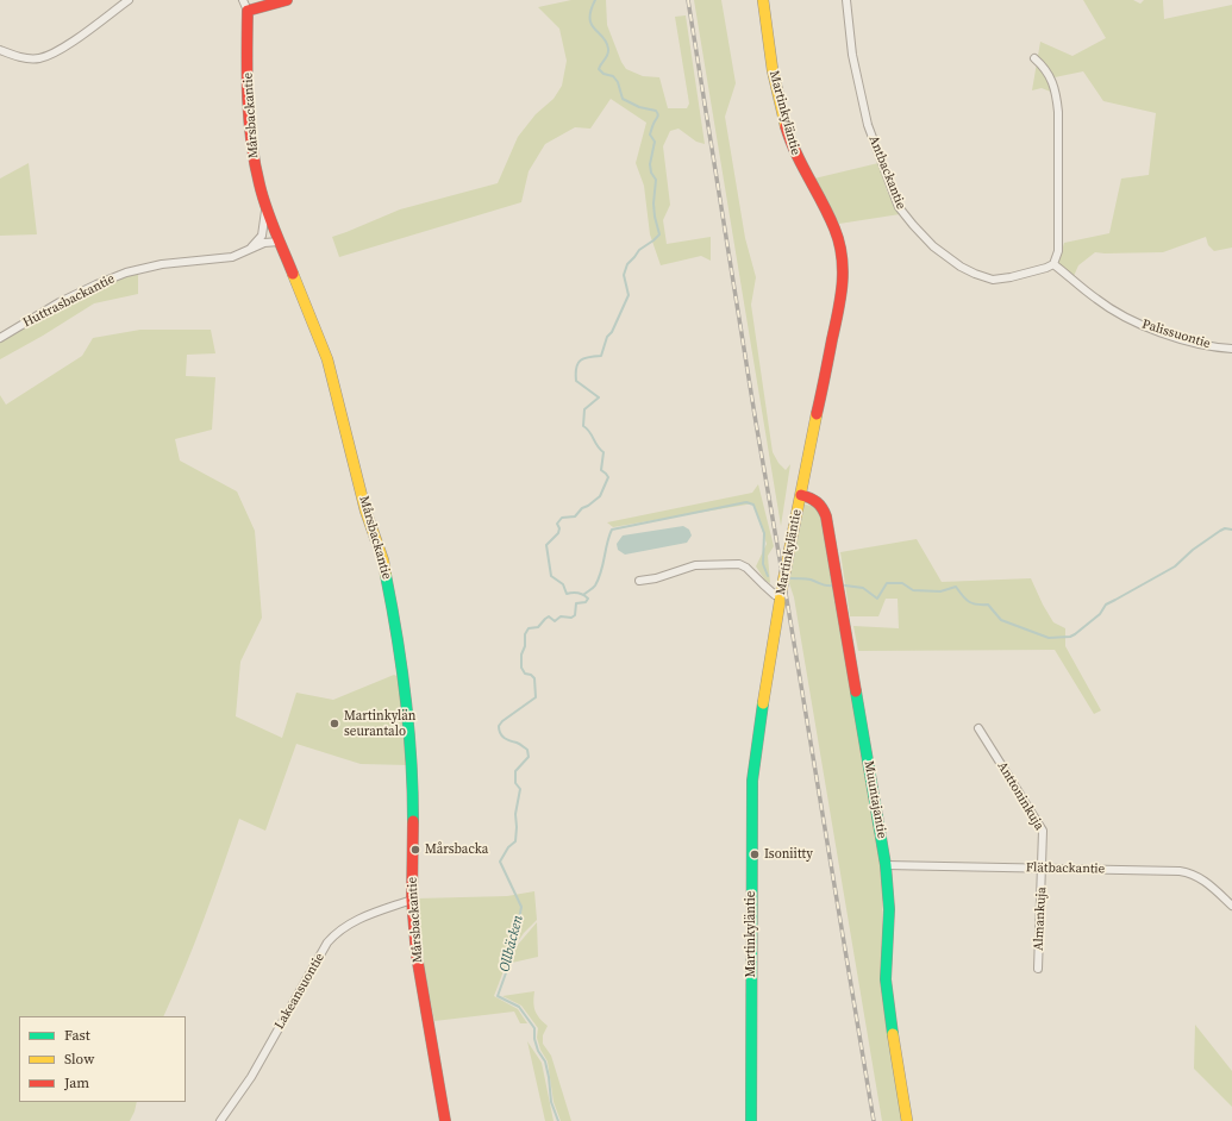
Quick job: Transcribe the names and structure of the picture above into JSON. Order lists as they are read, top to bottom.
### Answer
{
  "streets": {
    "street": [
      "Martinkyläntie",
      "Mårsbackantie",
      "Antbackantie",
      "Huttrasbackantie",
      "Palissuontie",
      "Anttoninkuja",
      "Muuntajantie",
      "Flätbackantie",
      "Almankuja",
      "Lakeansuontie"
    ]
  },
  "crossings": [
    ["Martinkyläntie", "Muuntajantie"],
    ["Mårsbackantie", "Huttrasbackantie"],
    ["Mårsbackantie", "Lakeansuontie"],
    ["Antbackantie", "Palissuontie"],
    ["Anttoninkuja", "Flätbackantie"],
    ["Anttoninkuja", "Almankuja"],
    ["Muuntajantie", "Flätbackantie"],
    ["Flätbackantie", "Almankuja"]
  ],
  "water": ["Ollbäcken"],
  "places": ["Martinkylän seurantalo", "Mårsbacka", "Isoniitty"],
  "legend": ["Fast", "Slow", "Jam"]
}
